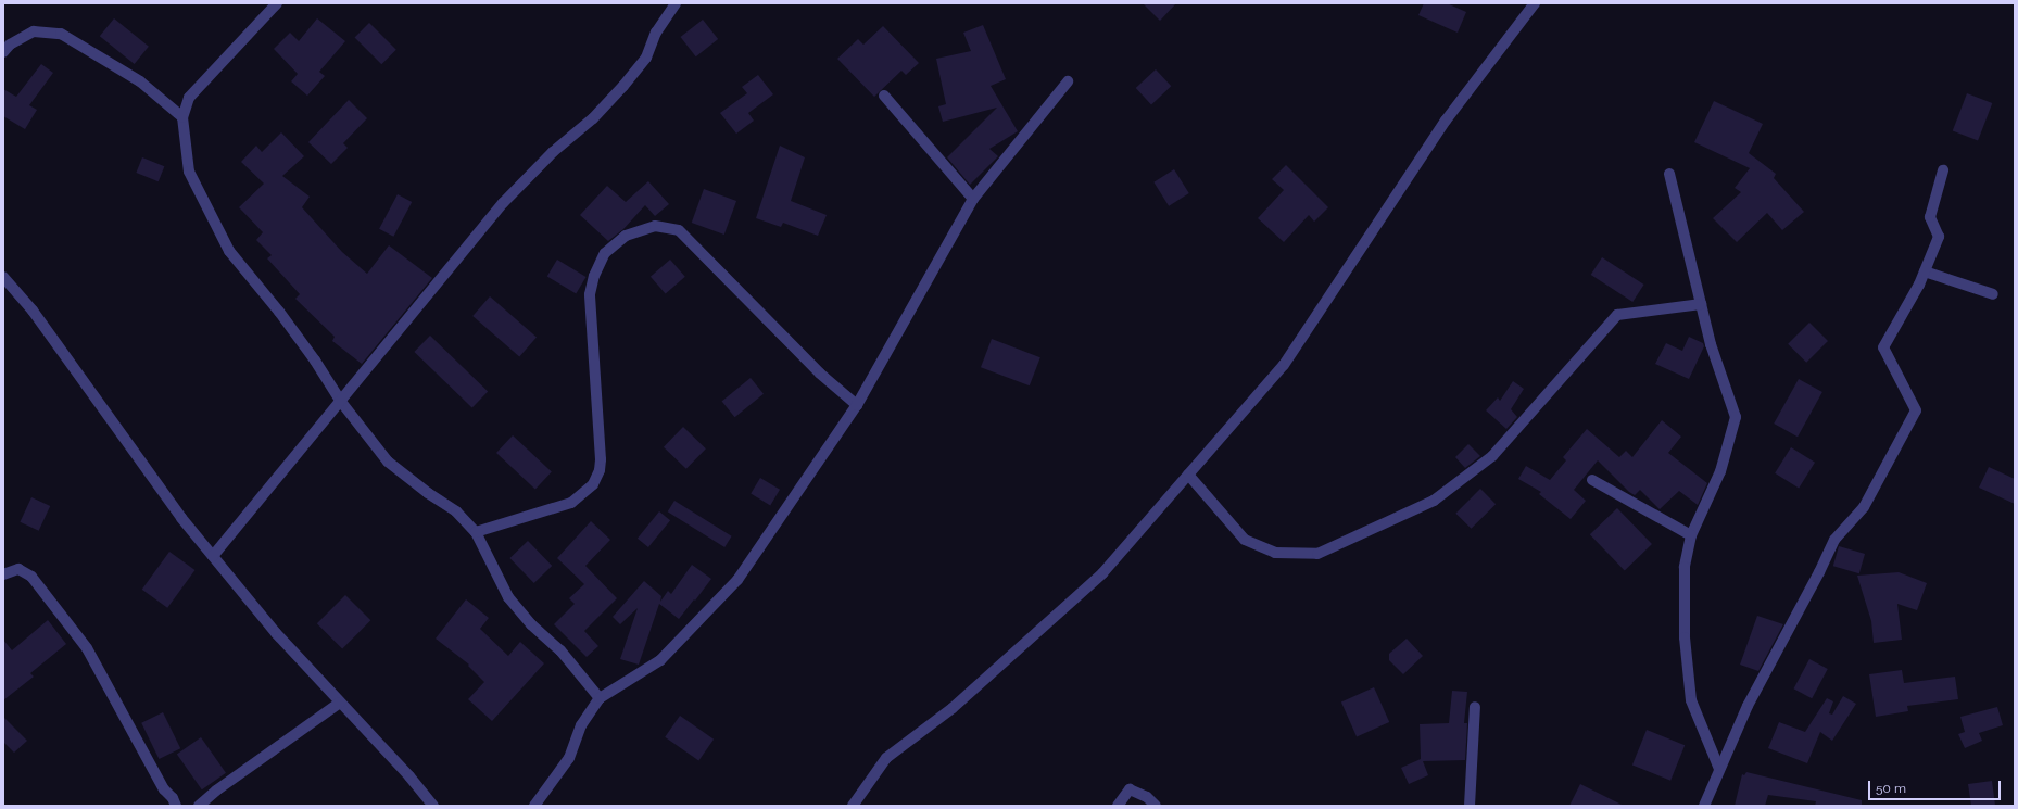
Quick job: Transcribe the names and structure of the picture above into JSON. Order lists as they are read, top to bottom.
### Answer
{
  "scale_bar": "50 m"
}
